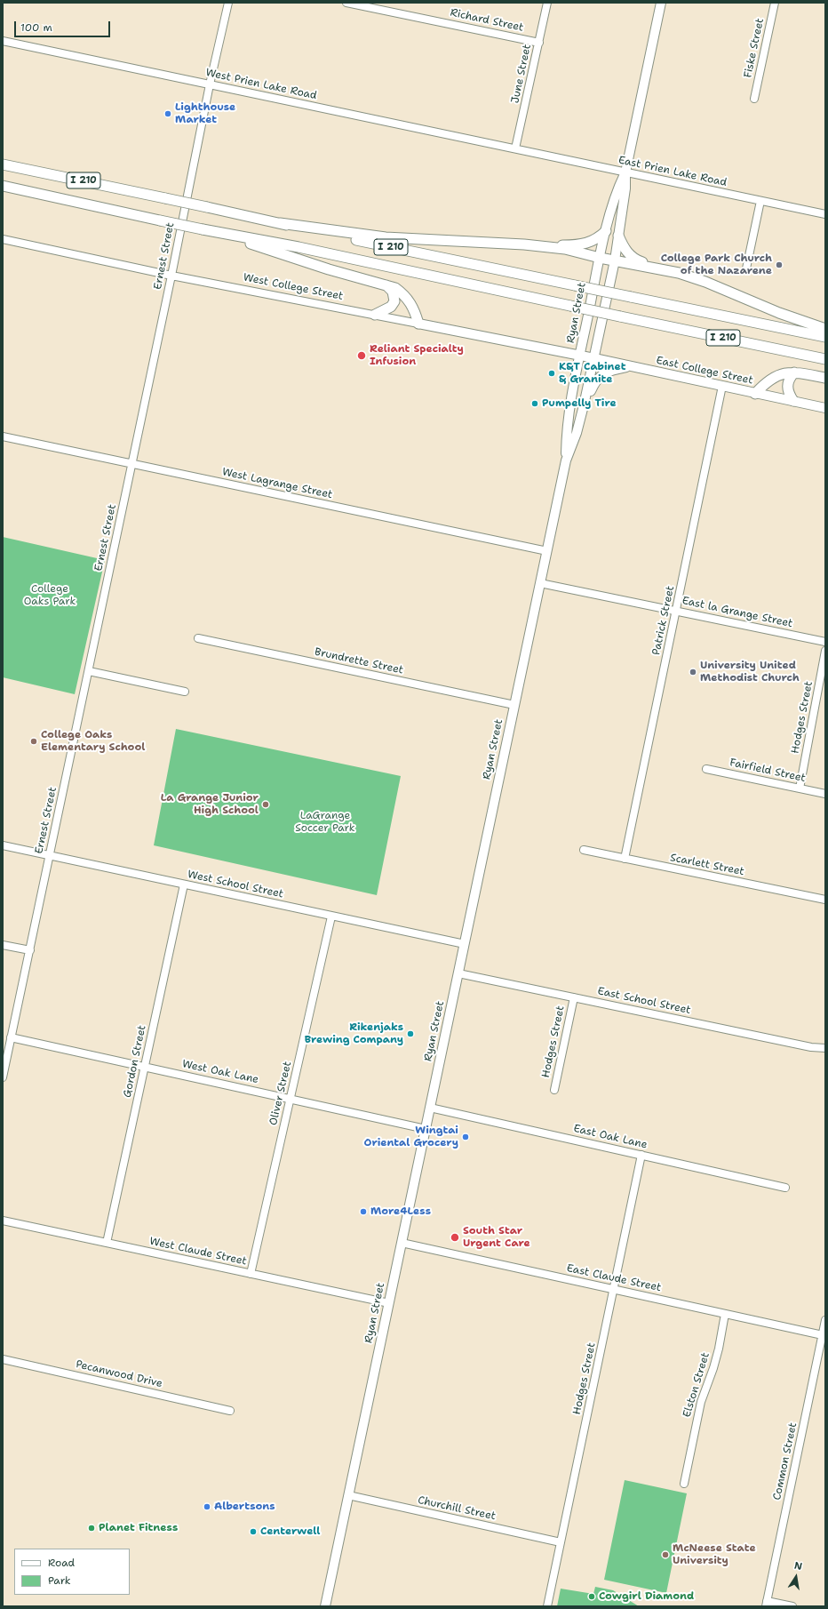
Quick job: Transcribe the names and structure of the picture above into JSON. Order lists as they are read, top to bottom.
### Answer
{
  "streets": {
    "highway": ["I 210"],
    "main road": ["West College Street", "Ryan Street", "East College Street"],
    "street": [
      "Richard Street",
      "Fiske Street",
      "June Street",
      "West Prien Lake Road",
      "East Prien Lake Road",
      "Ernest Street",
      "West Lagrange Street",
      "East la Grange Street",
      "Patrick Street",
      "Brundrette Street",
      "Hodges Street",
      "Fairfield Street",
      "Scarlett Street",
      "West School Street",
      "East School Street",
      "Gordon Street",
      "West Oak Lane",
      "Oliver Street",
      "East Oak Lane",
      "West Claude Street",
      "East Claude Street",
      "Pecanwood Drive",
      "Elston Street",
      "Common Street",
      "Churchill Street"
    ]
  },
  "crossings": [
    ["Richard Street", "June Street"],
    ["June Street", "West Prien Lake Road"],
    ["June Street", "East Prien Lake Road"],
    ["West Prien Lake Road", "East Prien Lake Road"],
    ["West Prien Lake Road", "Ernest Street"],
    ["East Prien Lake Road", "Ryan Street"],
    ["Ernest Street", "West College Street"],
    ["Ernest Street", "West Lagrange Street"],
    ["Ernest Street", "West School Street"],
    ["Ernest Street", "West Oak Lane"],
    ["West College Street", "Ryan Street"],
    ["West College Street", "East College Street"],
    ["Ryan Street", "East College Street"],
    ["Ryan Street", "West Lagrange Street"],
    ["Ryan Street", "East la Grange Street"],
    ["Ryan Street", "Brundrette Street"],
    ["Ryan Street", "West School Street"],
    ["Ryan Street", "East School Street"],
    ["Ryan Street", "West Oak Lane"],
    ["Ryan Street", "East Oak Lane"],
    ["Ryan Street", "West Claude Street"],
    ["Ryan Street", "East Claude Street"],
    ["Ryan Street", "Churchill Street"],
    ["East College Street", "Patrick Street"],
    ["East la Grange Street", "Patrick Street"],
    ["Patrick Street", "Scarlett Street"],
    ["Hodges Street", "Fairfield Street"],
    ["Hodges Street", "East School Street"],
    ["Hodges Street", "East Oak Lane"],
    ["Hodges Street", "East Claude Street"],
    ["Hodges Street", "Churchill Street"],
    ["West School Street", "Gordon Street"],
    ["West School Street", "Oliver Street"],
    ["Gordon Street", "West Oak Lane"],
    ["Gordon Street", "West Claude Street"],
    ["West Oak Lane", "Oliver Street"],
    ["Oliver Street", "West Claude Street"],
    ["East Claude Street", "Elston Street"],
    ["East Claude Street", "Common Street"]
  ],
  "parks": ["College Oaks Park", "LaGrange Soccer Park"],
  "places": [
    "Lighthouse Market",
    "College Park Church of the Nazarene",
    "Reliant Specialty Infusion",
    "K&T Cabinet & Granite",
    "Pumpelly Tire",
    "University United Methodist Church",
    "College Oaks Elementary School",
    "La Grange Junior High School",
    "Rikenjaks Brewing Company",
    "Wingtai Oriental Grocery",
    "More4Less",
    "South Star Urgent Care",
    "Albertsons",
    "Planet Fitness",
    "Centerwell",
    "McNeese State University",
    "Cowgirl Diamond"
  ],
  "legend": ["Road", "Park"],
  "scale_bar": "100 m",
  "north": "top"
}
